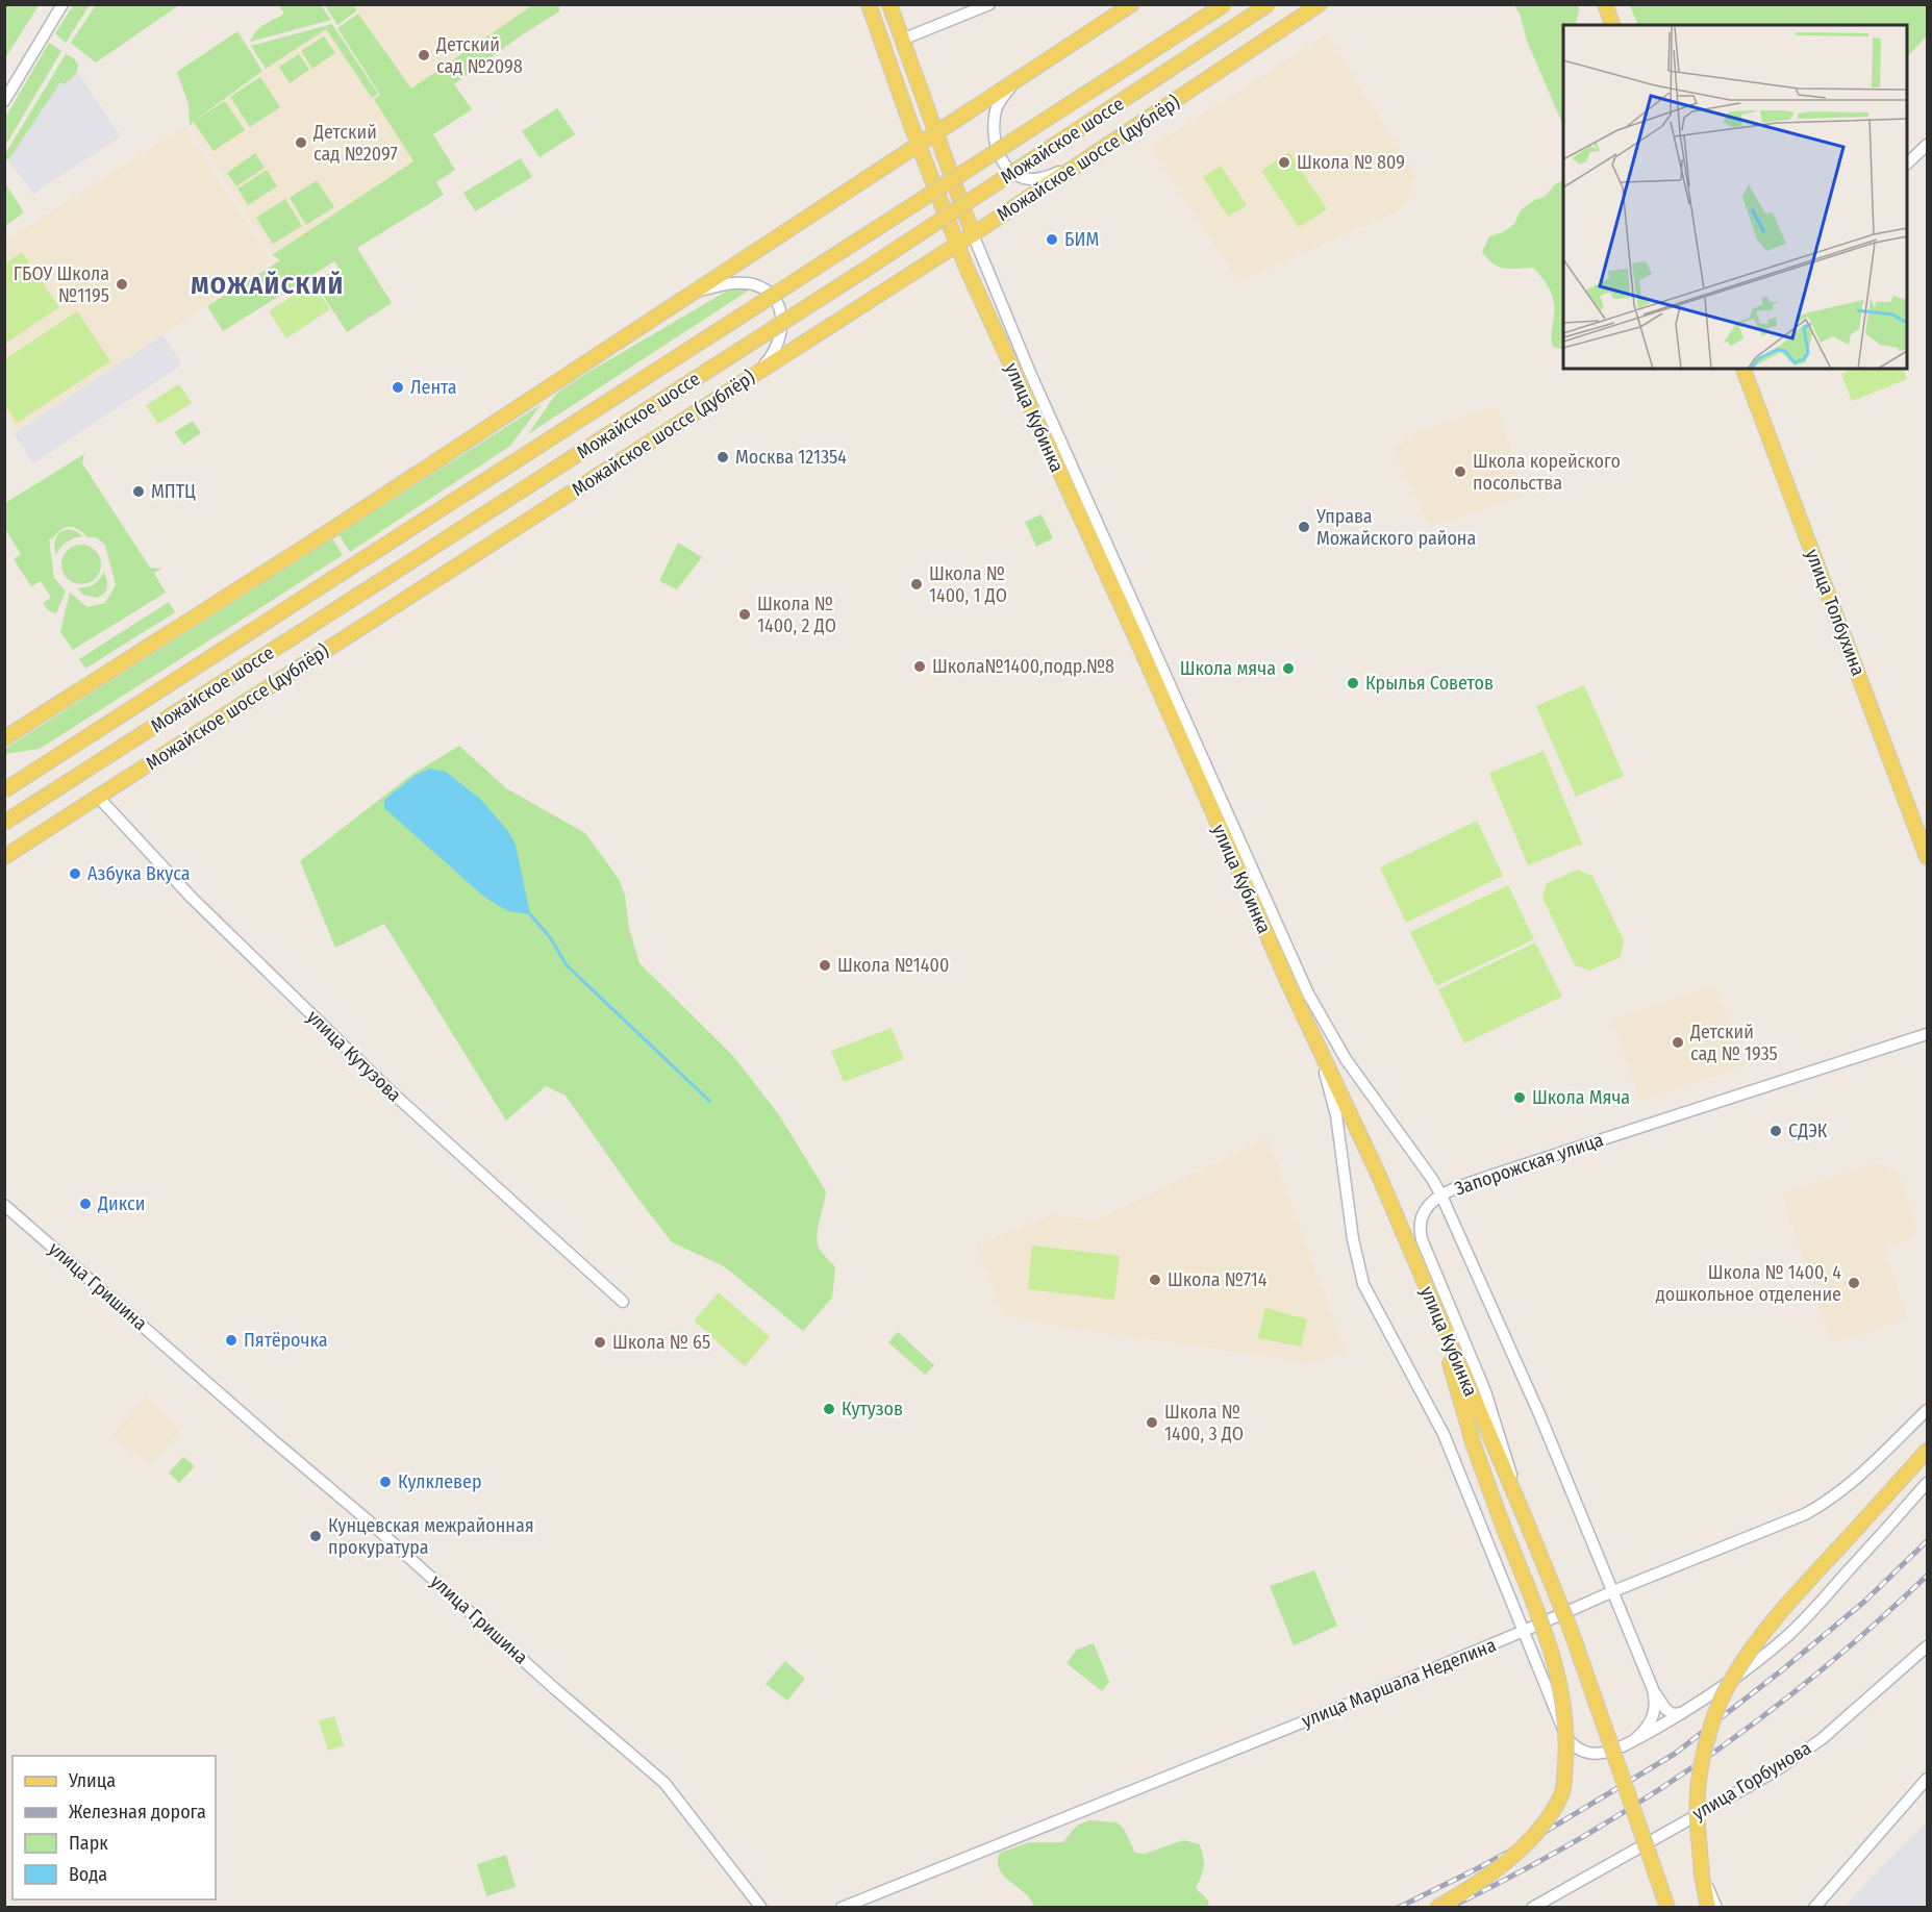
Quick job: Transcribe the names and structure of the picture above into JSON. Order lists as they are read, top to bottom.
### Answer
{
  "streets": {
    "main road": [
      "Можайское шоссе",
      "Можайское шоссе (дублёр)",
      "улица Кубинка",
      "улица Толбухина"
    ],
    "street": [
      "улица Кутузова",
      "Запорожская улица",
      "улица Гришина",
      "улица Маршала Неделина",
      "улица Горбунова"
    ]
  },
  "crossings": [
    ["Можайское шоссе (дублёр)", "улица Кубинка"],
    ["Можайское шоссе (дублёр)", "улица Кутузова"],
    ["улица Кубинка", "Запорожская улица"]
  ],
  "districts": ["МОЖАЙСКИЙ"],
  "places": [
    "Детский сад №2098",
    "Детский сад №2097",
    "Школа № 809",
    "БИМ",
    "ГБОУ Школа №1195",
    "Лента",
    "Москва 121354",
    "Школа корейского посольства",
    "МПТЦ",
    "Управа Можайского района",
    "Школа № 1400, 1 ДО",
    "Школа № 1400, 2 ДО",
    "Школа№1400,подр.№8",
    "Школа мяча",
    "Крылья Советов",
    "Азбука Вкуса",
    "Школа №1400",
    "Детский сад № 1935",
    "Школа Мяча",
    "СДЭК",
    "Дикси",
    "Школа №714",
    "Школа № 1400, 4 дошкольное отделение",
    "Пятёрочка",
    "Школа № 65",
    "Кутузов",
    "Школа № 1400, 3 ДО",
    "Кулклевер",
    "Кунцевская межрайонная прокуратура"
  ],
  "legend": [
    "Улица",
    "Железная дорога",
    "Парк",
    "Вода"
  ]
}
